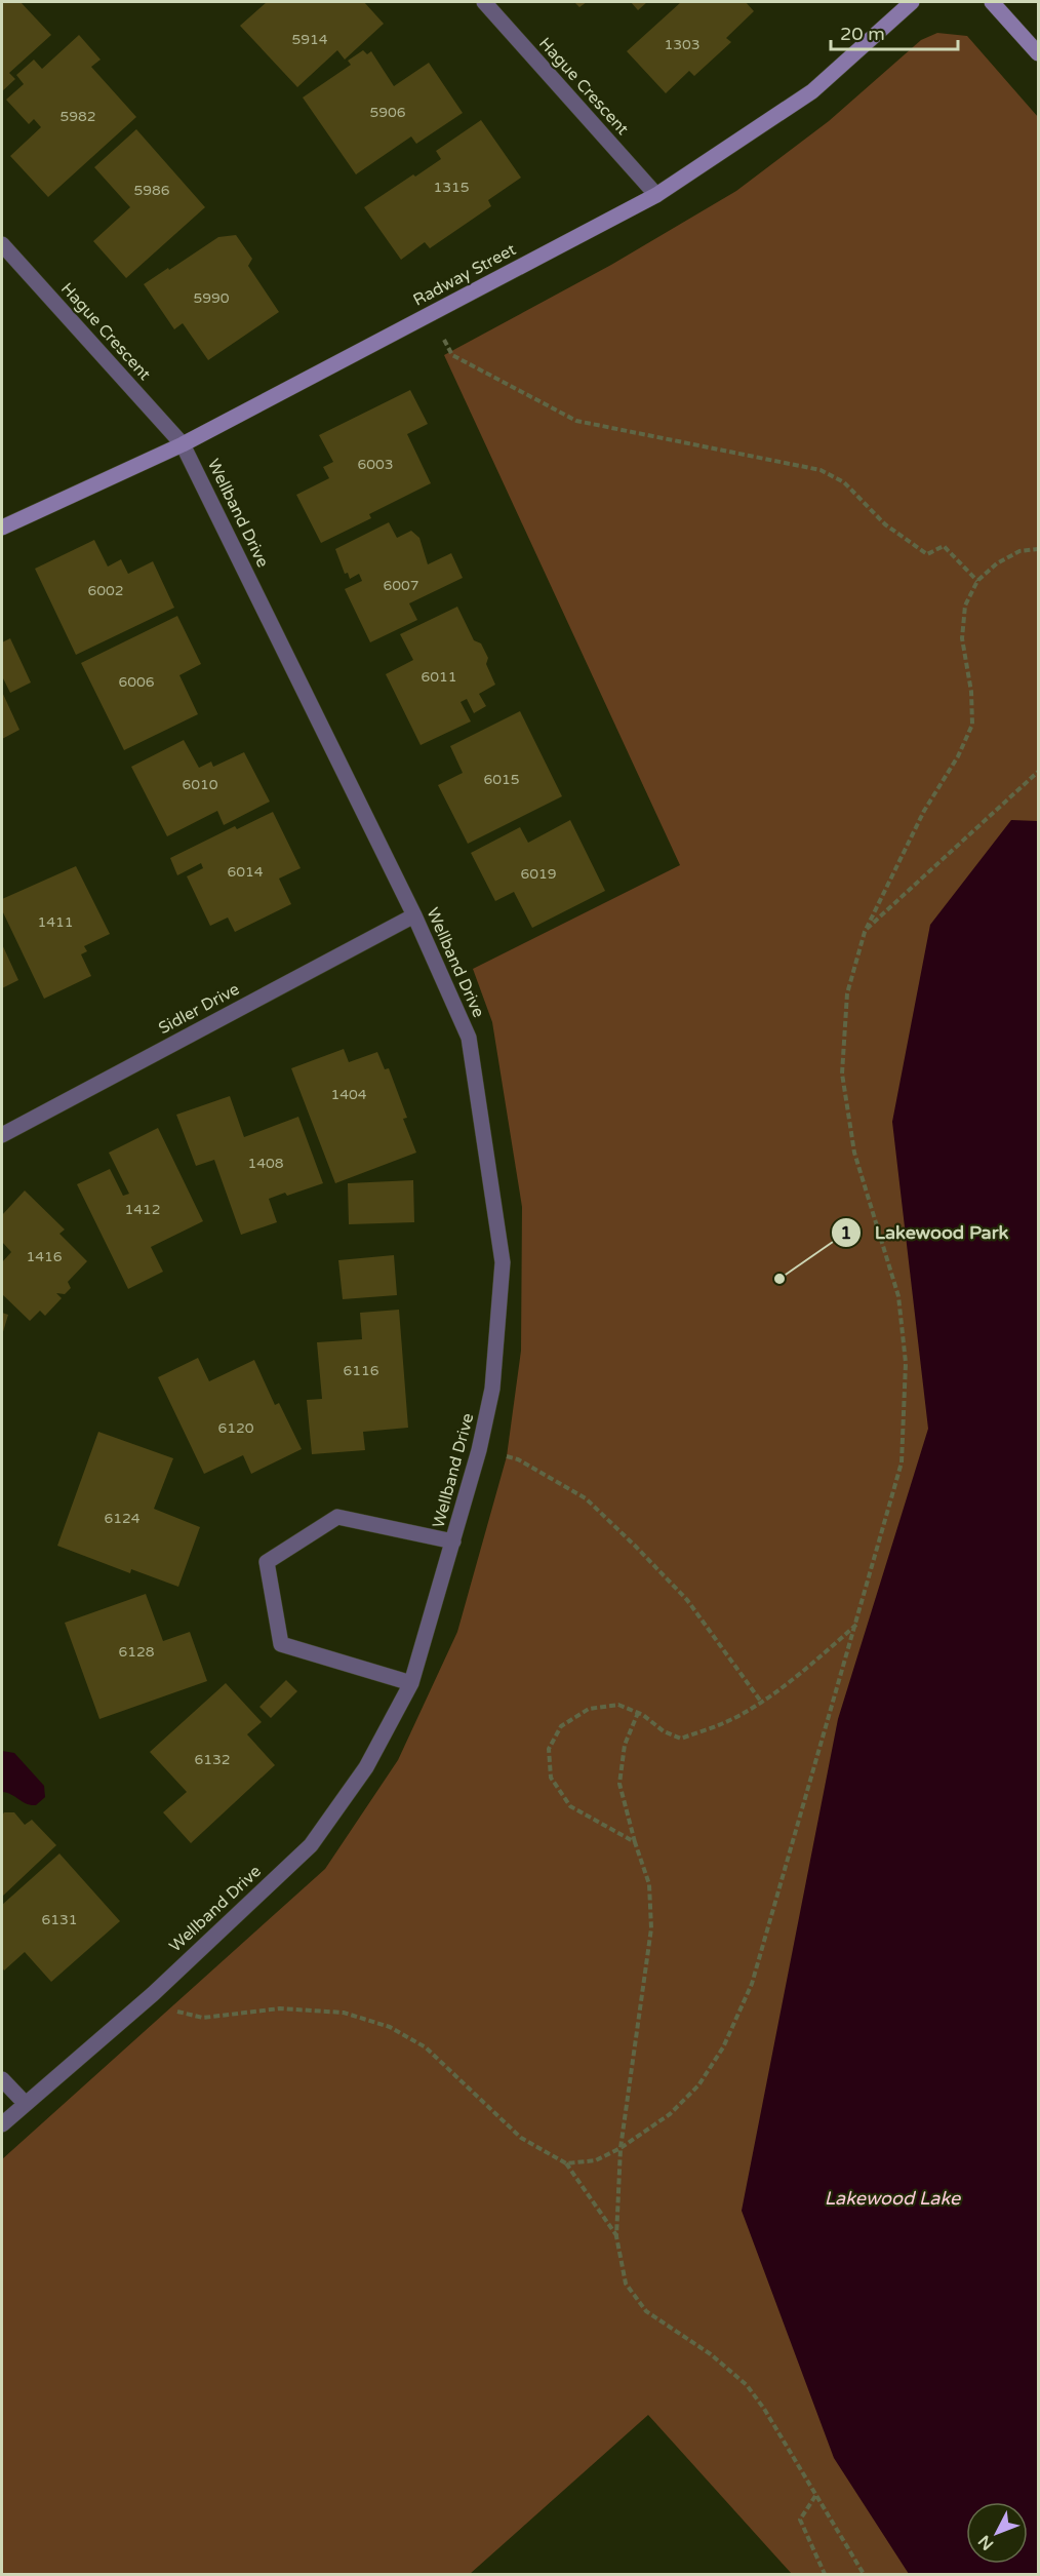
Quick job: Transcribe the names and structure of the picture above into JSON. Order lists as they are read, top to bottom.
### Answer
{
  "streets": {
    "street": [
      "Hague Crescent",
      "Radway Street",
      "Wellband Drive",
      "Sidler Drive"
    ]
  },
  "crossings": [
    ["Hague Crescent", "Radway Street"],
    ["Hague Crescent", "Wellband Drive"],
    ["Radway Street", "Wellband Drive"],
    ["Wellband Drive", "Sidler Drive"]
  ],
  "water": ["Lakewood Lake"],
  "places": ["Lakewood Park"],
  "house_numbers": [
    "5914",
    "1303",
    "5906",
    "5982",
    "1315",
    "5986",
    "5990",
    "6003",
    "6007",
    "6002",
    "6011",
    "6006",
    "6015",
    "6010",
    "6014",
    "6019",
    "1411",
    "1404",
    "1408",
    "1412",
    "1416",
    "6116",
    "6120",
    "6124",
    "6128",
    "6132",
    "6131"
  ],
  "scale_bar": "20 m",
  "north": "bottom left"
}
